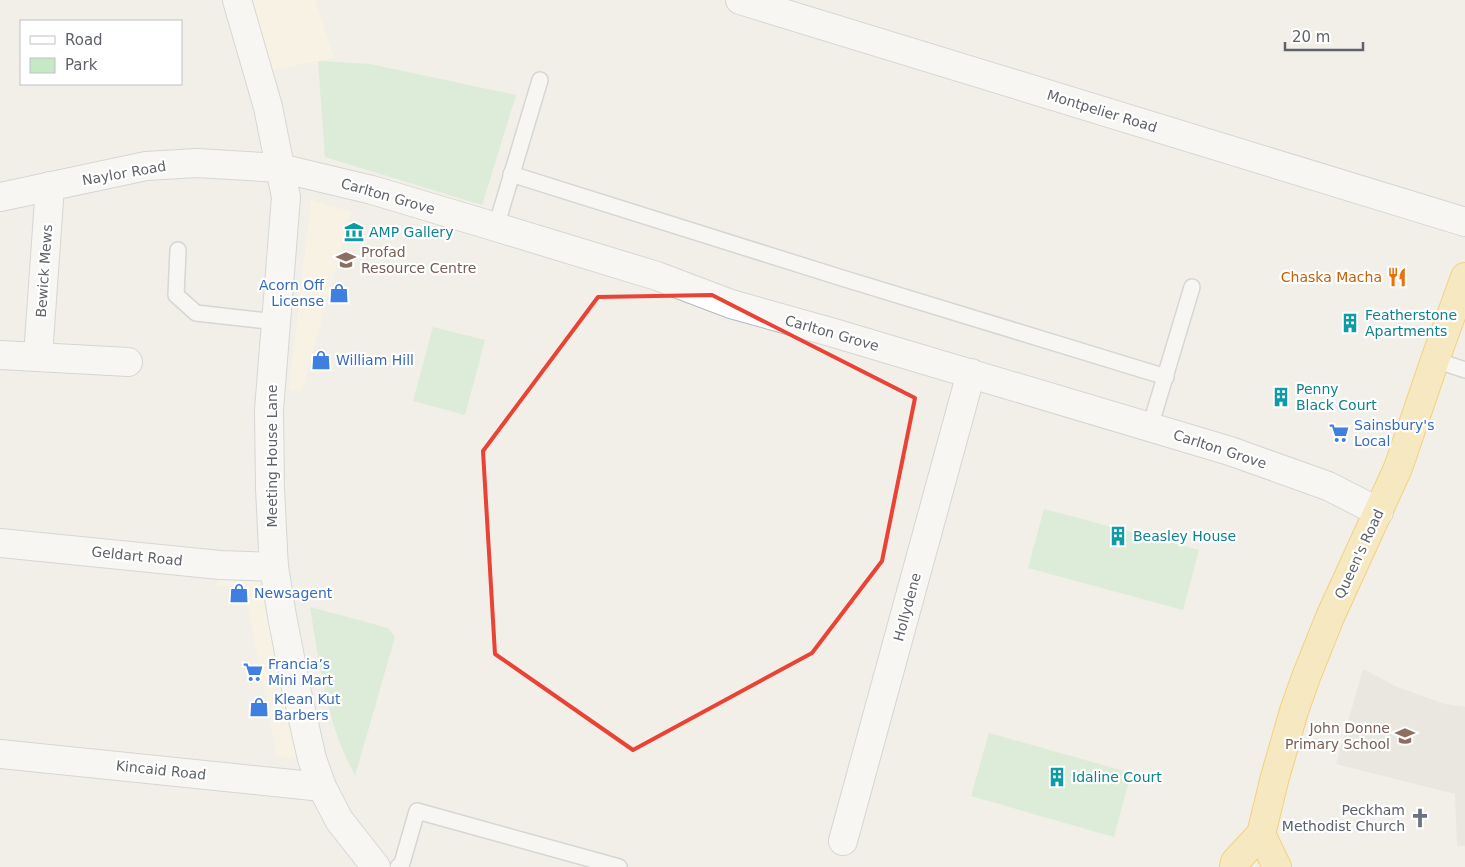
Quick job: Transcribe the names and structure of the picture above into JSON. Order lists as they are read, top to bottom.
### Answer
{
  "streets": {
    "highway": ["Queen's Road"],
    "street": [
      "Montpelier Road",
      "Naylor Road",
      "Carlton Grove",
      "Bewick Mews",
      "Meeting House Lane",
      "Geldart Road",
      "Hollydene",
      "Kincaid Road"
    ]
  },
  "crossings": [
    ["Naylor Road", "Carlton Grove"],
    ["Naylor Road", "Bewick Mews"],
    ["Naylor Road", "Meeting House Lane"],
    ["Carlton Grove", "Meeting House Lane"],
    ["Carlton Grove", "Queen's Road"],
    ["Carlton Grove", "Hollydene"],
    ["Meeting House Lane", "Geldart Road"],
    ["Meeting House Lane", "Kincaid Road"]
  ],
  "places": {
    "museum": ["AMP Gallery"],
    "school or university": ["Profad Resource Centre", "John Donne Primary School"],
    "restaurant": ["Chaska Macha"],
    "shop": [
      "Acorn Off License",
      "William Hill",
      "Newsagent",
      "Klean Kut Barbers"
    ],
    "building": [
      "Featherstone Apartments",
      "Penny Black Court",
      "Beasley House",
      "Idaline Court"
    ],
    "supermarket": ["Sainsbury's Local", "Francia’s Mini Mart"],
    "church": ["Peckham Methodist Church"]
  },
  "legend": ["Road", "Park"],
  "scale_bar": "20 m"
}
